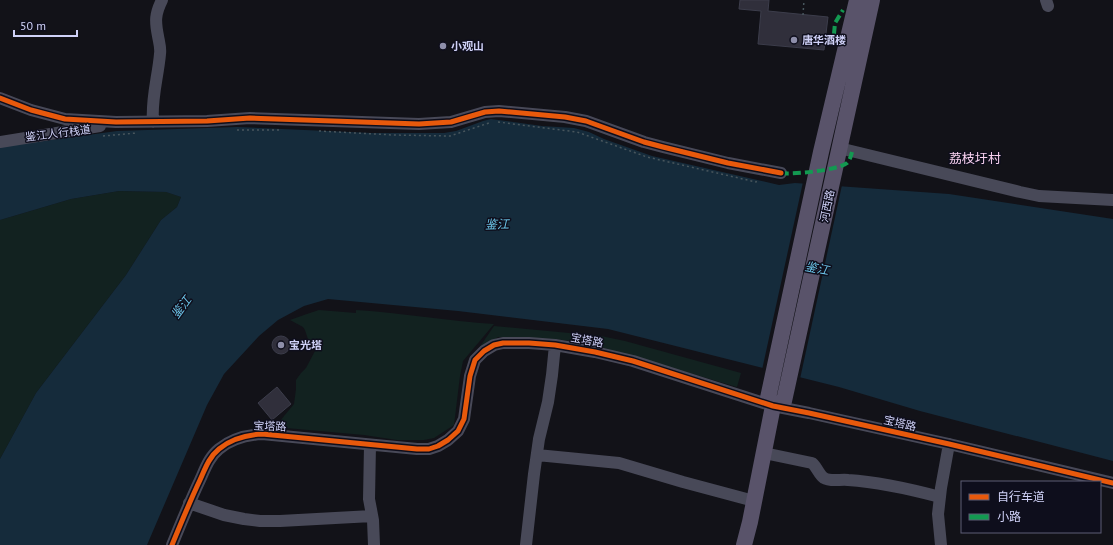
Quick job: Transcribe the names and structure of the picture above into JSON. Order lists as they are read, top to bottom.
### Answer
{
  "streets": {
    "main road": ["河西路"],
    "street": ["宝塔路"],
    "cycle path": ["鉴江人行栈道"]
  },
  "crossings": [
    ["河西路", "宝塔路"]
  ],
  "districts": ["荔枝圩村"],
  "water": ["鉴江"],
  "places": ["唐华酒楼", "小观山", "宝光塔"],
  "legend": ["自行车道", "小路"],
  "scale_bar": "50 m"
}
